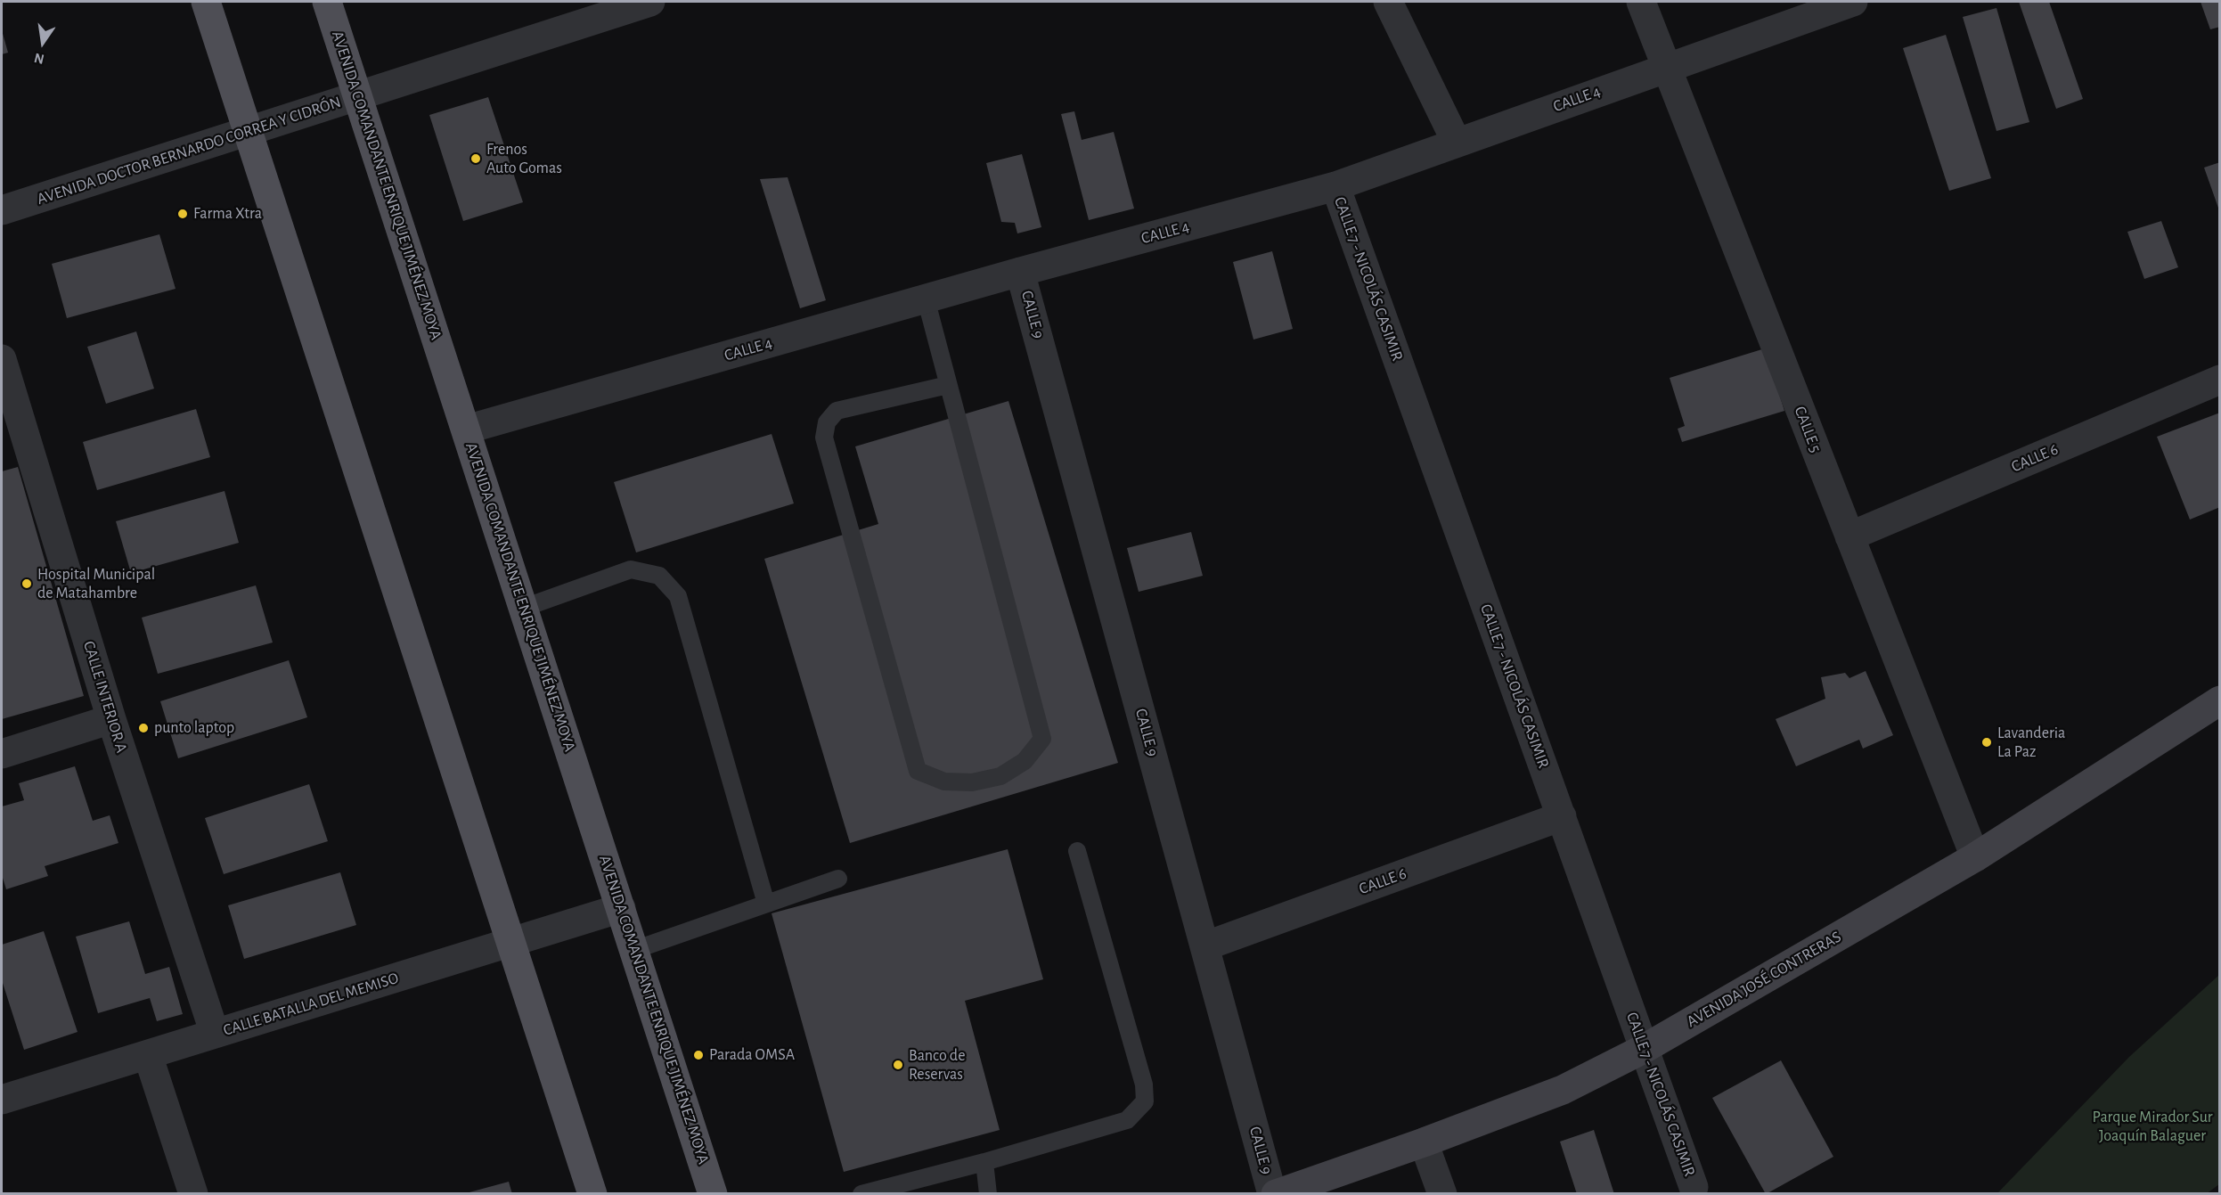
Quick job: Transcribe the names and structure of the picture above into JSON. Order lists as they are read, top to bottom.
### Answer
{
  "streets": {
    "main road": ["AVENIDA COMANDANTE ENRIQUE JIMÉNEZ MOYA", "AVENIDA JOSÉ CONTRERAS"],
    "street": [
      "CALLE 4",
      "AVENIDA DOCTOR BERNARDO CORREA Y CIDRÓN",
      "CALLE 7 - NICOLÁS CASIMIR",
      "CALLE 9",
      "CALLE 5",
      "CALLE 6",
      "CALLE INTERIOR A",
      "CALLE BATALLA DEL MEMISO"
    ]
  },
  "crossings": [
    ["CALLE 4", "AVENIDA COMANDANTE ENRIQUE JIMÉNEZ MOYA"],
    ["CALLE 4", "CALLE 7 - NICOLÁS CASIMIR"],
    ["CALLE 4", "CALLE 9"],
    ["CALLE 4", "CALLE 5"],
    ["AVENIDA DOCTOR BERNARDO CORREA Y CIDRÓN", "AVENIDA COMANDANTE ENRIQUE JIMÉNEZ MOYA"],
    ["AVENIDA COMANDANTE ENRIQUE JIMÉNEZ MOYA", "CALLE BATALLA DEL MEMISO"],
    ["CALLE 7 - NICOLÁS CASIMIR", "CALLE 6"],
    ["CALLE 7 - NICOLÁS CASIMIR", "AVENIDA JOSÉ CONTRERAS"],
    ["CALLE 9", "CALLE 6"],
    ["CALLE 9", "AVENIDA JOSÉ CONTRERAS"],
    ["CALLE 5", "CALLE 6"],
    ["CALLE 5", "AVENIDA JOSÉ CONTRERAS"],
    ["CALLE INTERIOR A", "CALLE BATALLA DEL MEMISO"]
  ],
  "parks": ["Parque Mirador Sur Joaquín Balaguer"],
  "places": [
    "Frenos Auto Gomas",
    "Farma Xtra",
    "Hospital Municipal de Matahambre",
    "punto laptop",
    "Lavanderia La Paz",
    "Parada OMSA",
    "Banco de Reservas"
  ],
  "north": "bottom"
}
